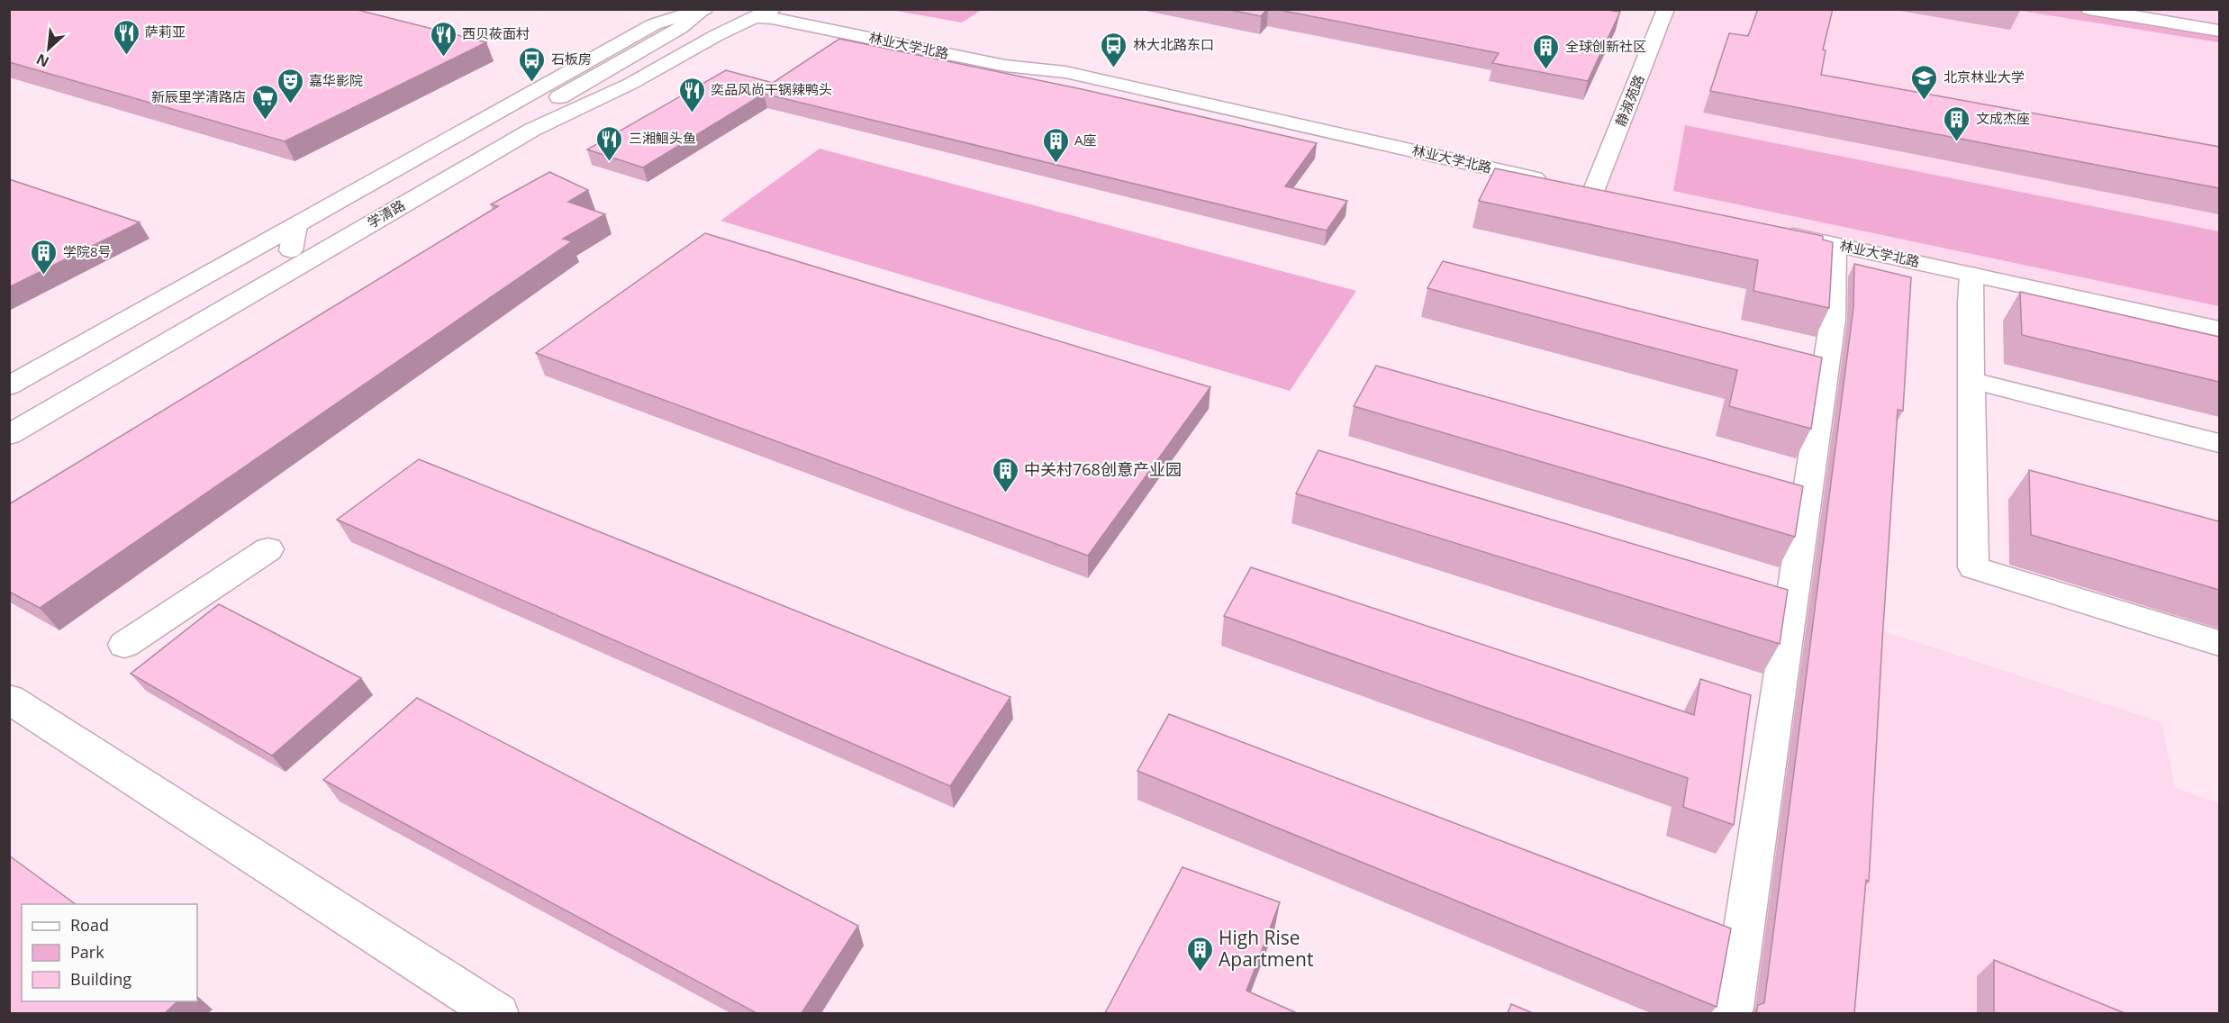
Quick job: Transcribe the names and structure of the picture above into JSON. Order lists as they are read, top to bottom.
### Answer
{
  "streets": {
    "street": ["林业大学北路", "静淑苑路", "学清路"]
  },
  "crossings": [
    ["林业大学北路", "学清路"]
  ],
  "places": {
    "restaurant": [
      "萨莉亚",
      "西贝莜面村",
      "奕品风尚干锅辣鸭头",
      "三湘鮰头鱼"
    ],
    "bus stop": ["林大北路东口", "石板房"],
    "building": [
      "全球创新社区",
      "文成杰座",
      "A座",
      "学院8号",
      "中关村768创意产业园",
      "High Rise Apartment"
    ],
    "school or university": ["北京林业大学"],
    "theatre": ["嘉华影院"],
    "supermarket": ["新辰里学清路店"]
  },
  "legend": ["Road", "Park", "Building"],
  "north": "bottom left"
}
